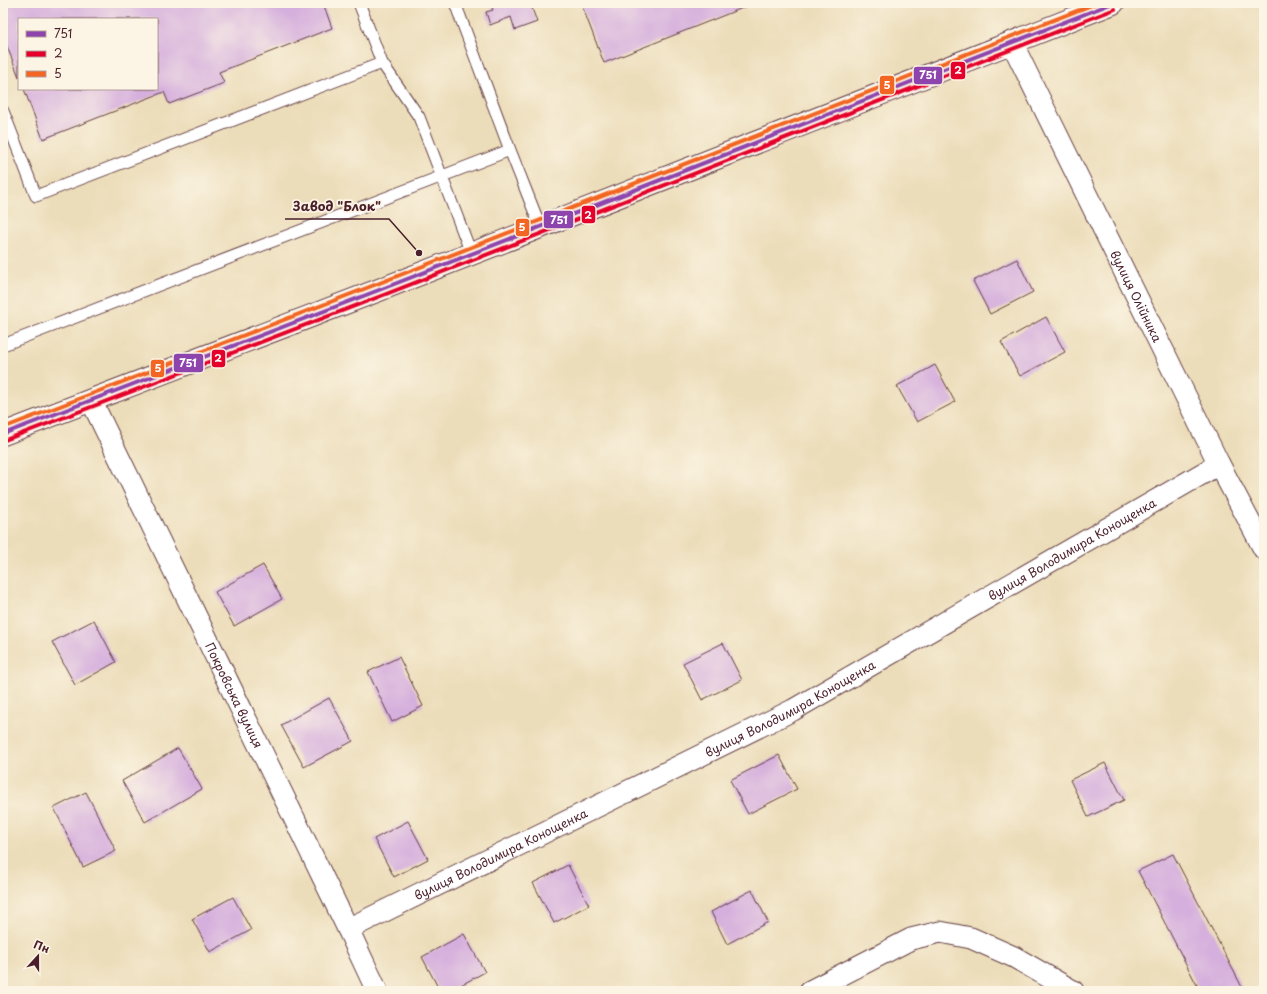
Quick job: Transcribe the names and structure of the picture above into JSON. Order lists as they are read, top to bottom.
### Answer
{
  "streets": {
    "street": ["вулиця Олійника", "вулиця Володимира Конощенка", "Покровська вулиця"]
  },
  "crossings": [
    ["вулиця Олійника", "вулиця Володимира Конощенка"],
    ["вулиця Володимира Конощенка", "Покровська вулиця"]
  ],
  "places": ["Завод \"Блок\""],
  "lines": ["transit line 751", "transit line 5", "transit line 2"],
  "legend": ["751", "2", "5"],
  "north": "top"
}
